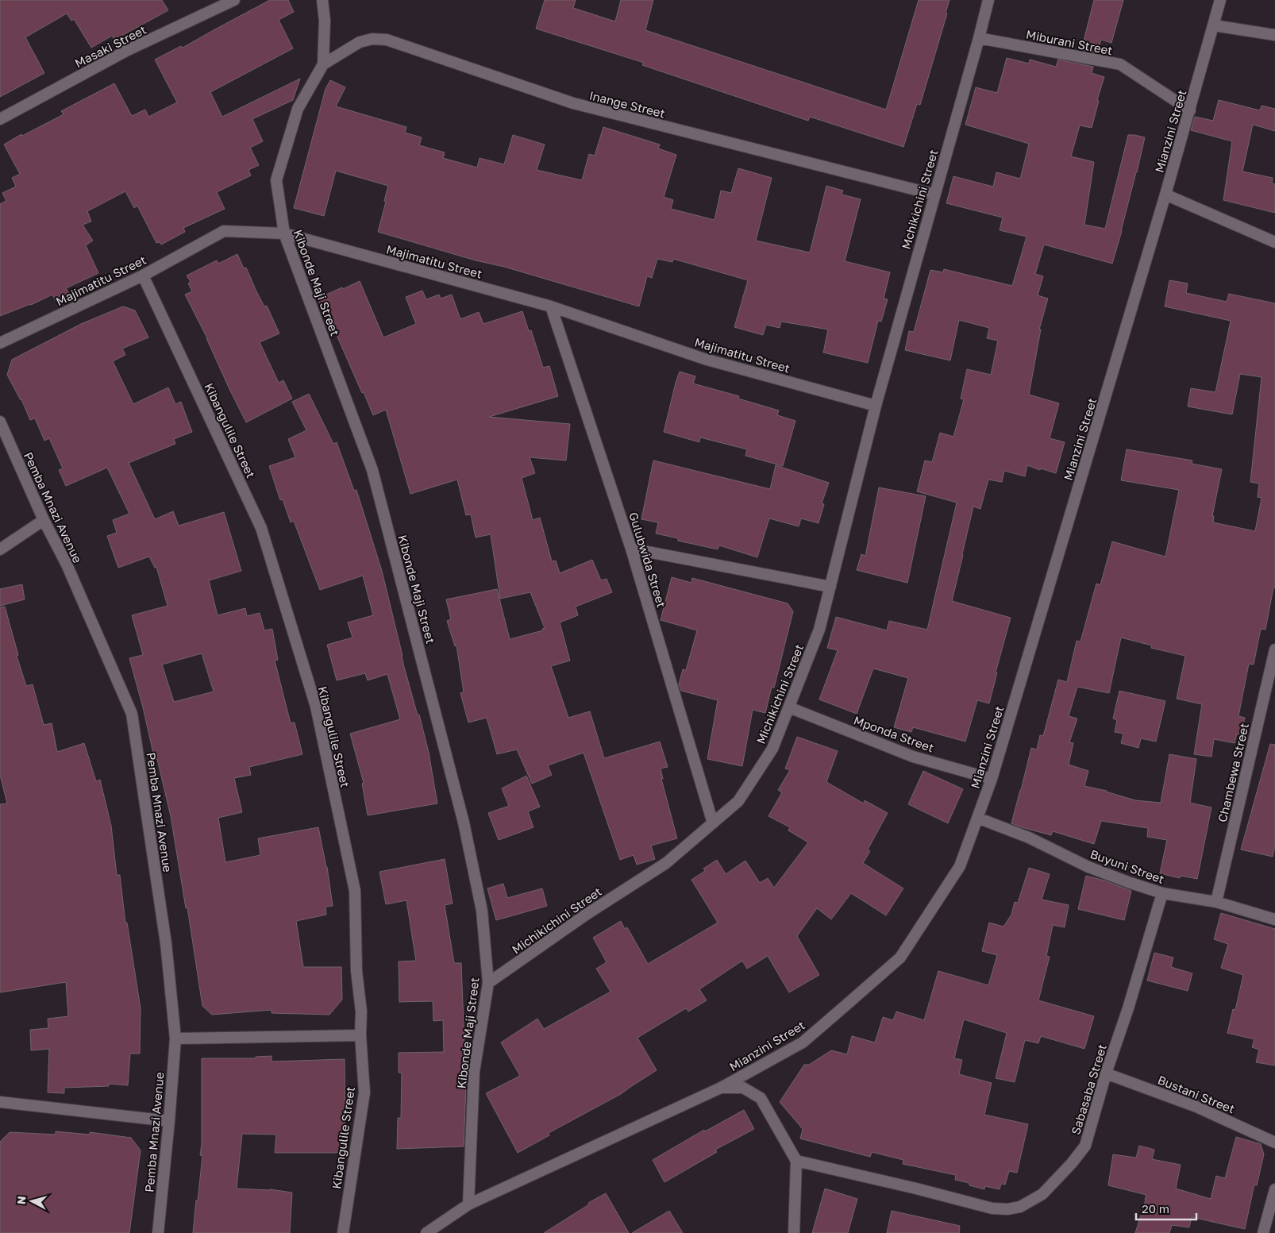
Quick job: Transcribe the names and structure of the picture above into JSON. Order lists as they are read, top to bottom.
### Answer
{
  "streets": {
    "street": [
      "Miburani Street",
      "Masaki Street",
      "Inange Street",
      "Mianzini Street",
      "Mchikichini Street",
      "Majimatitu Street",
      "Kibonde Maji Street",
      "Kibangulile Street",
      "Pemba Mnazi Avenue",
      "Gulubwida Street",
      "Michikichini Street",
      "Mponda Street",
      "Chambewa Street",
      "Buyuni Street",
      "Sabasaba Street",
      "Bustani Street"
    ]
  },
  "crossings": [
    ["Miburani Street", "Mianzini Street"],
    ["Miburani Street", "Mchikichini Street"],
    ["Inange Street", "Mchikichini Street"],
    ["Inange Street", "Kibonde Maji Street"],
    ["Mianzini Street", "Kibonde Maji Street"],
    ["Mianzini Street", "Mponda Street"],
    ["Mianzini Street", "Buyuni Street"],
    ["Mchikichini Street", "Majimatitu Street"],
    ["Mchikichini Street", "Michikichini Street"],
    ["Majimatitu Street", "Kibonde Maji Street"],
    ["Majimatitu Street", "Kibangulile Street"],
    ["Majimatitu Street", "Gulubwida Street"],
    ["Majimatitu Street", "Michikichini Street"],
    ["Kibonde Maji Street", "Michikichini Street"],
    ["Gulubwida Street", "Michikichini Street"],
    ["Michikichini Street", "Mponda Street"],
    ["Chambewa Street", "Buyuni Street"],
    ["Buyuni Street", "Sabasaba Street"],
    ["Sabasaba Street", "Bustani Street"]
  ],
  "scale_bar": "20 m",
  "north": "left"
}
